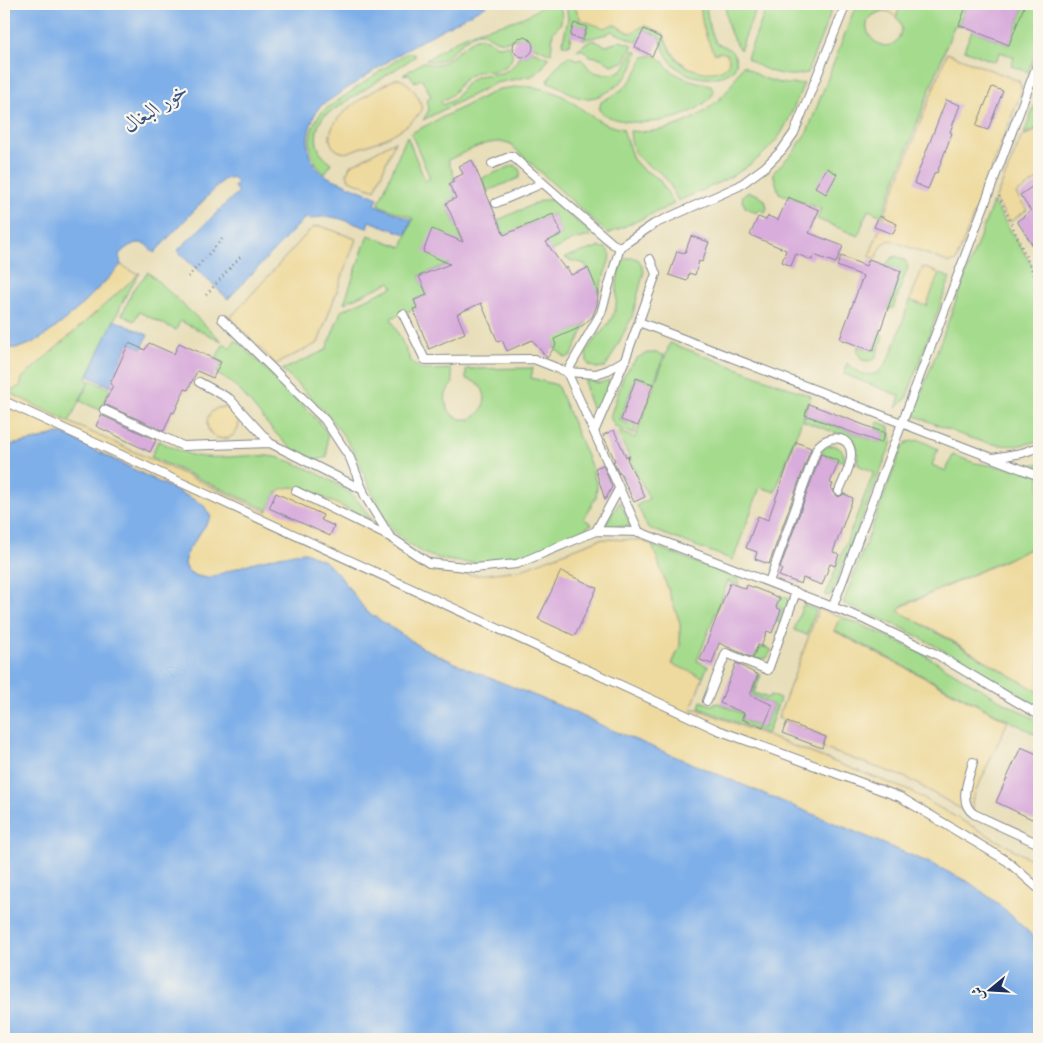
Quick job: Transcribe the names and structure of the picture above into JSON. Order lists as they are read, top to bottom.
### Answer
{
  "water": ["خور البغال"],
  "north": "left"
}
